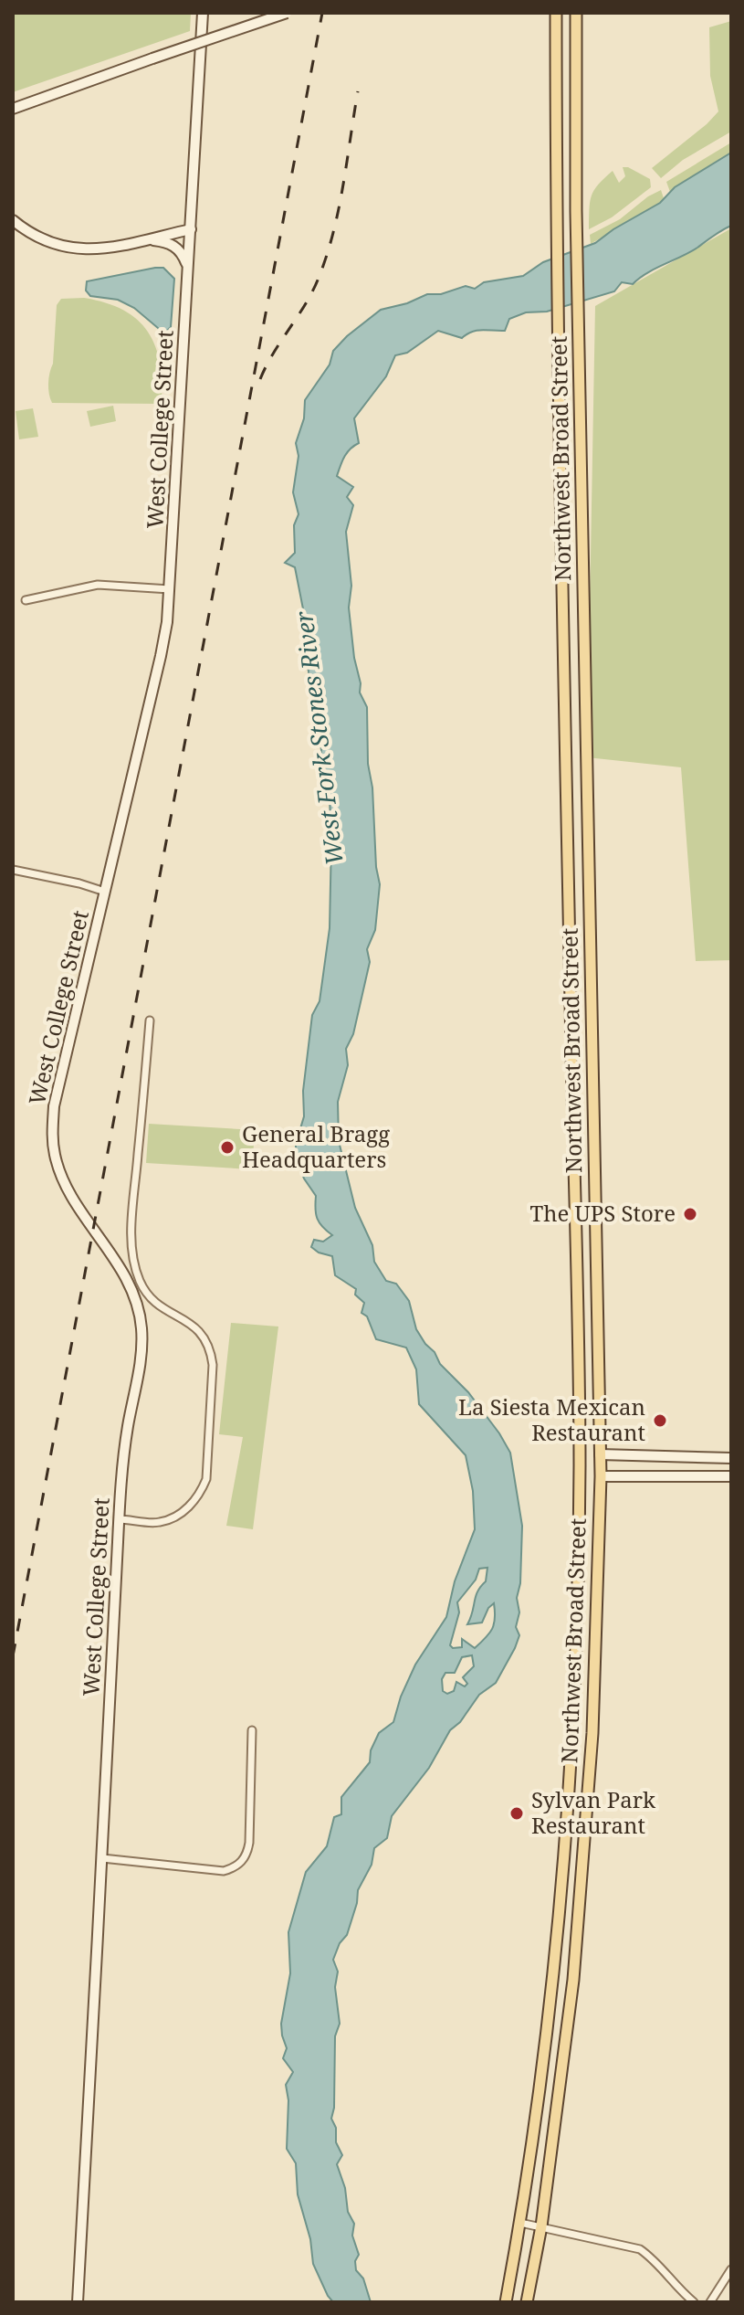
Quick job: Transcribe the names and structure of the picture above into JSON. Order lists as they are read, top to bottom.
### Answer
{
  "streets": {
    "main road": ["Northwest Broad Street"],
    "street": ["West College Street"]
  },
  "water": ["West Fork Stones River"],
  "places": [
    "General Bragg Headquarters",
    "The UPS Store",
    "La Siesta Mexican Restaurant",
    "Sylvan Park Restaurant"
  ]
}
